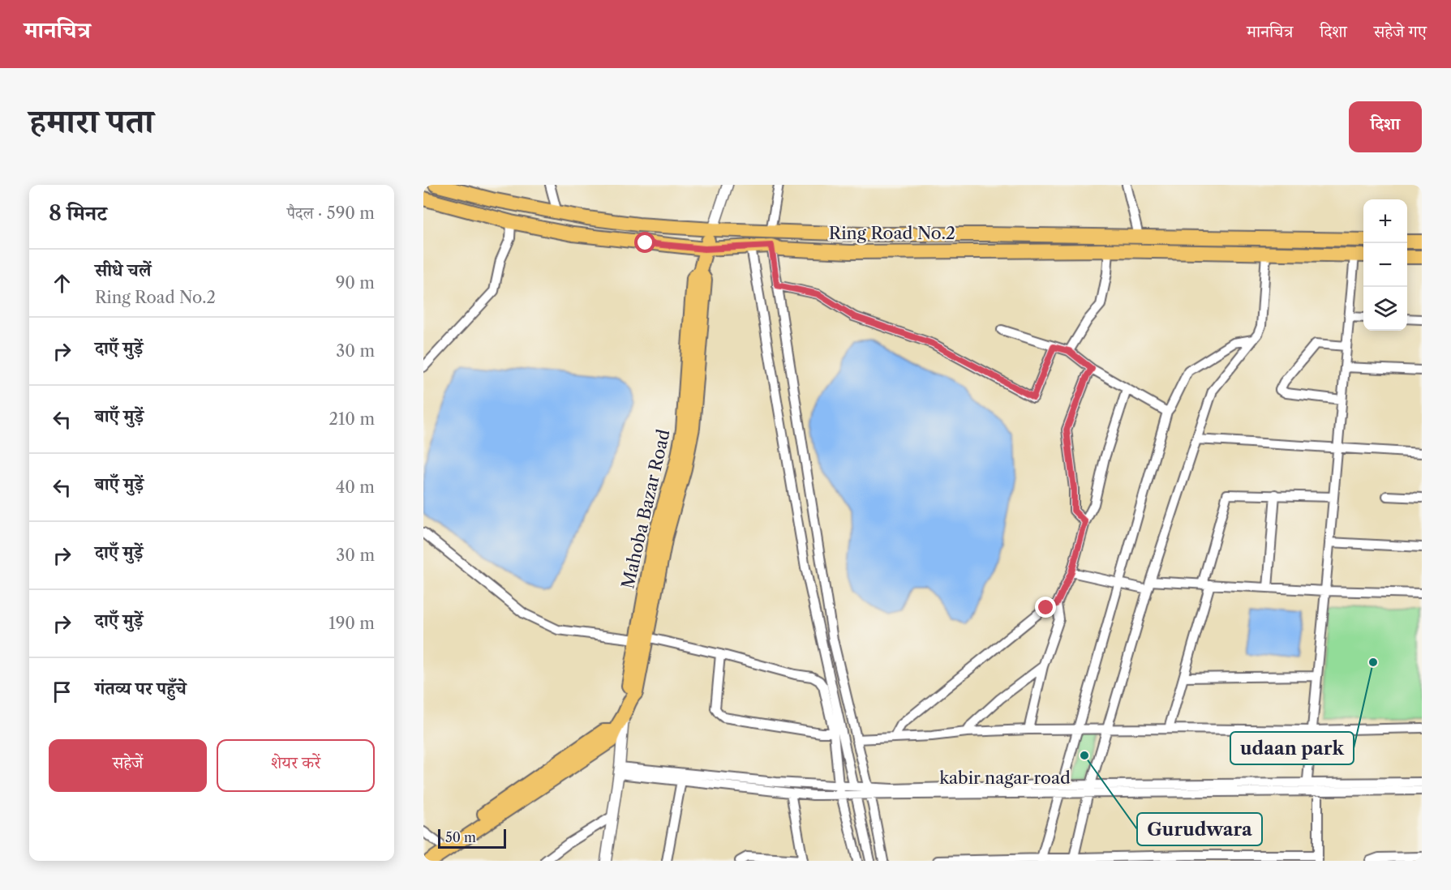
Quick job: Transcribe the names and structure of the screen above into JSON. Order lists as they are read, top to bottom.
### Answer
{
  "streets": {
    "main road": ["Ring Road No.2", "Mahoba Bazar Road"],
    "street": ["kabir nagar road"]
  },
  "crossings": [
    ["Ring Road No.2", "Mahoba Bazar Road"],
    ["Mahoba Bazar Road", "kabir nagar road"]
  ],
  "places": ["udaan park", "Gurudwara"],
  "scale_bar": "50 m",
  "page": {
    "header": "मानचित्र",
    "nav": ["मानचित्र", "दिशा", "सहेजे गए"],
    "title": "हमारा पता",
    "buttons": [
      "दिशा",
      ["सहेजें", "शेयर करें"]
    ],
    "heading": ["8 मिनट", "पैदल · 590 m"],
    "map_buttons": ["+", "−"],
    "list": [
      ["सीधे चलें", "Ring Road No.2", "90 m"],
      ["दाएँ मुड़ें", "30 m"],
      ["बाएँ मुड़ें", "210 m"],
      ["बाएँ मुड़ें", "40 m"],
      ["दाएँ मुड़ें", "30 m"],
      ["दाएँ मुड़ें", "190 m"],
      "गंतव्य पर पहुँचे"
    ],
    "scale": "50 m"
  }
}
